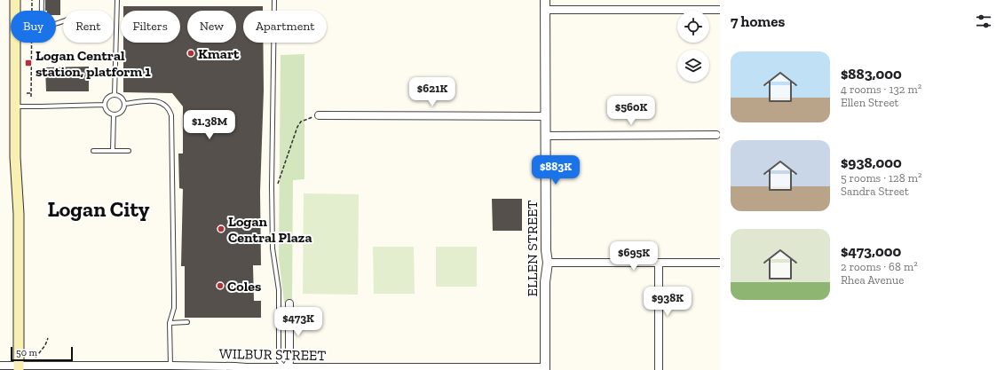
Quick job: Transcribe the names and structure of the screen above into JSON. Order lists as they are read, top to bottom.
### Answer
{
  "streets": {
    "street": ["ELLEN STREET", "WILBUR STREET"]
  },
  "crossings": [
    ["ELLEN STREET", "WILBUR STREET"]
  ],
  "districts": ["Logan City"],
  "places": {
    "other": ["Kmart", "Logan Central Plaza", "Coles"],
    "transit": ["Logan Central station, platform 1"]
  },
  "scale_bar": "50 m",
  "page": {
    "heading": "7 homes",
    "chip": [
      "Buy",
      "Rent",
      "Filters",
      "New",
      "Apartment"
    ],
    "list": [
      {
        "name": "$883,000",
        "note": "4 rooms · 132 m² · Ellen Street"
      },
      {
        "name": "$938,000",
        "note": "5 rooms · 128 m² · Sandra Street"
      },
      {
        "name": "$473,000",
        "note": "2 rooms · 68 m² · Rhea Avenue"
      }
    ],
    "price": [
      "$621K",
      "$560K",
      "$1.38M",
      "$883K",
      "$695K",
      "$938K",
      "$473K"
    ],
    "scale": "50 m"
  }
}
